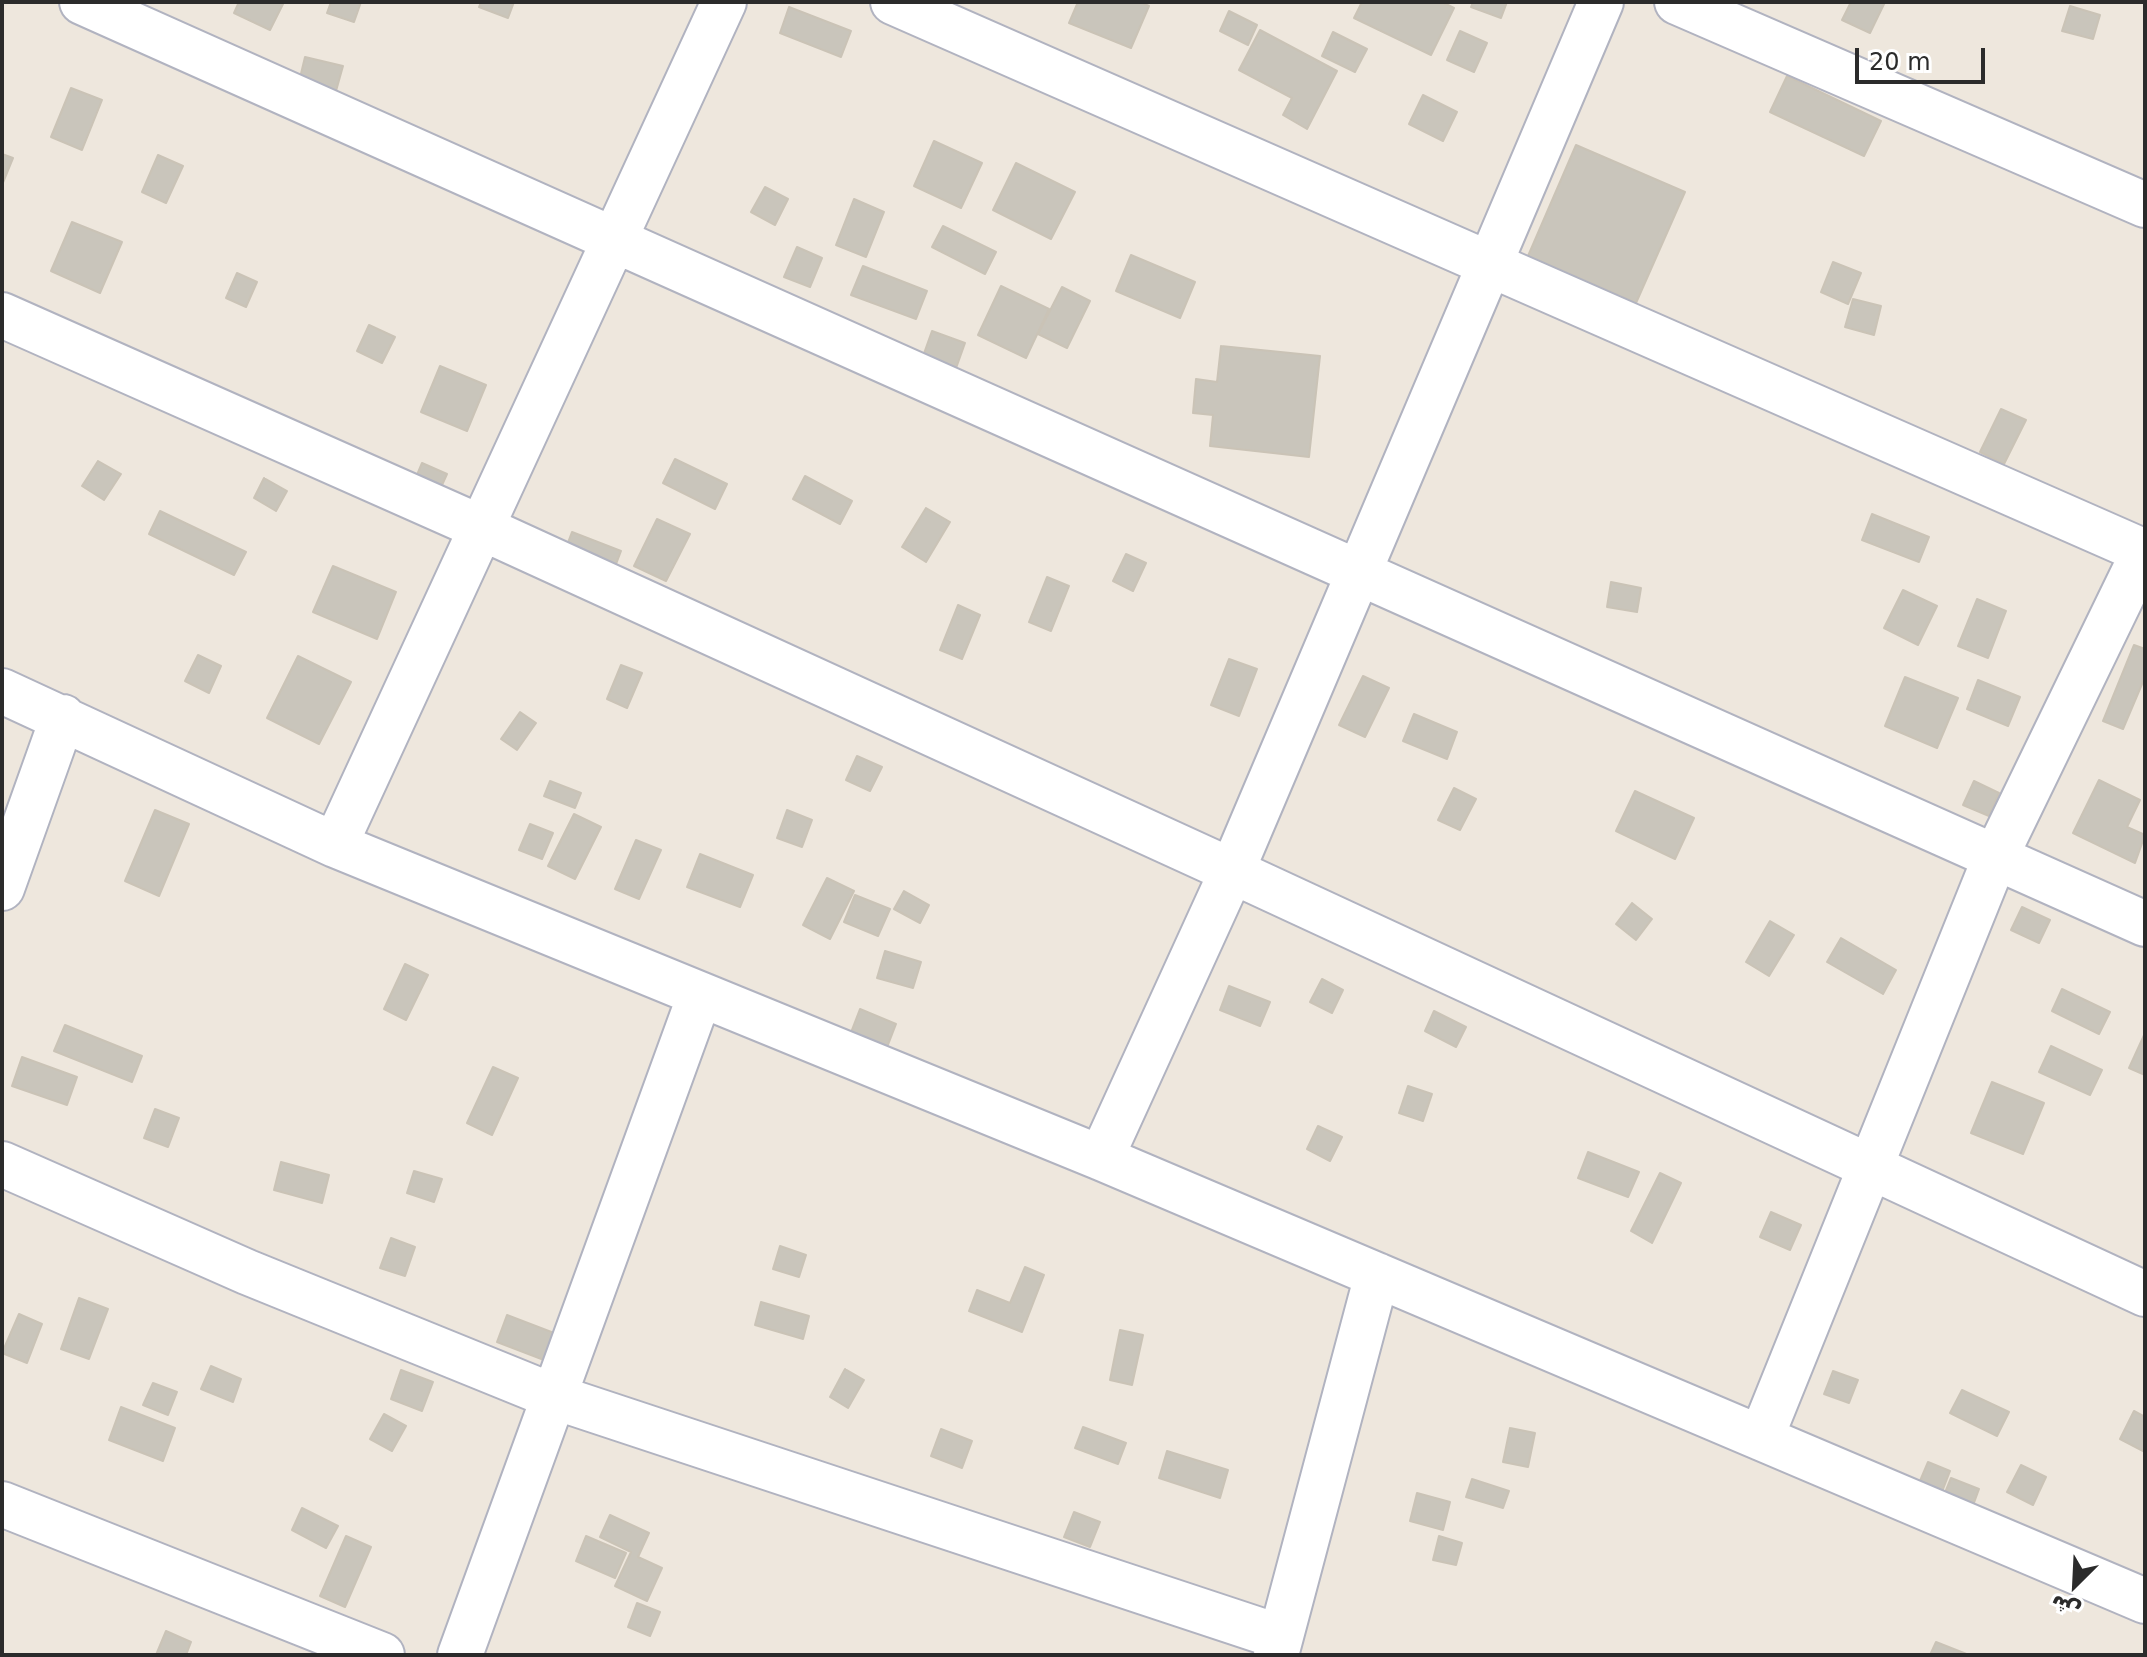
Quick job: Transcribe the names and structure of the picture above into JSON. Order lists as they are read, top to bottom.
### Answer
{
  "scale_bar": "20 m",
  "north": "bottom left"
}
